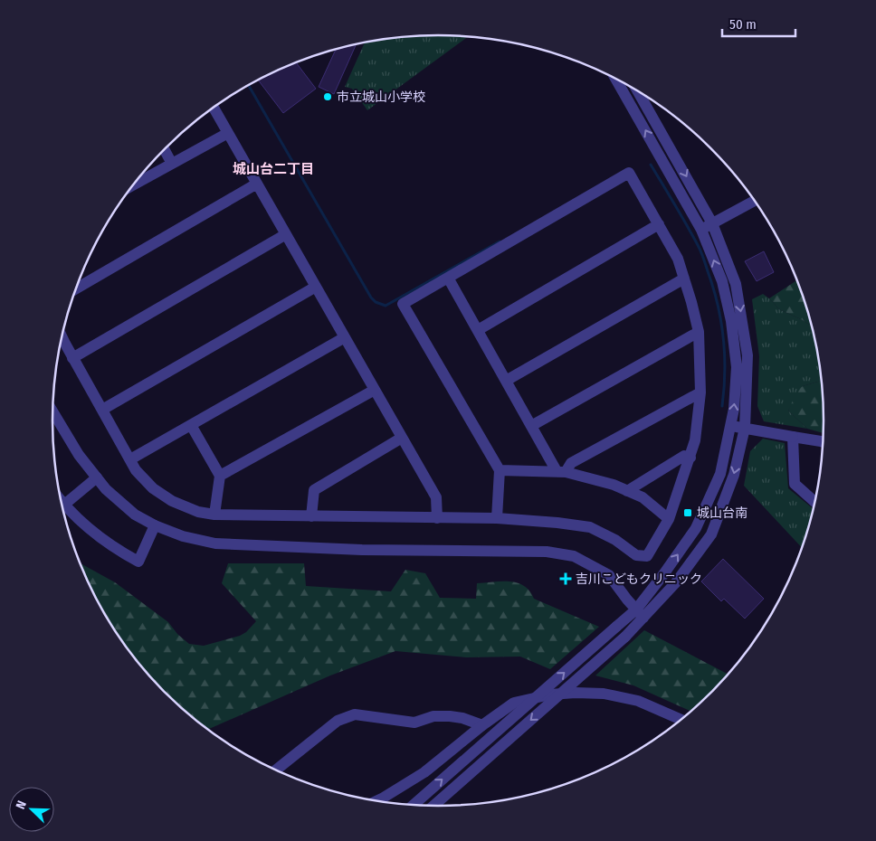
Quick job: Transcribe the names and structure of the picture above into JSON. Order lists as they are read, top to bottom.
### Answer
{
  "districts": ["城山台二丁目"],
  "places": {
    "other": ["市立城山小学校"],
    "transit": ["城山台南"],
    "health": ["吉川こどもクリニック"]
  },
  "scale_bar": "50 m",
  "north": "top left"
}
